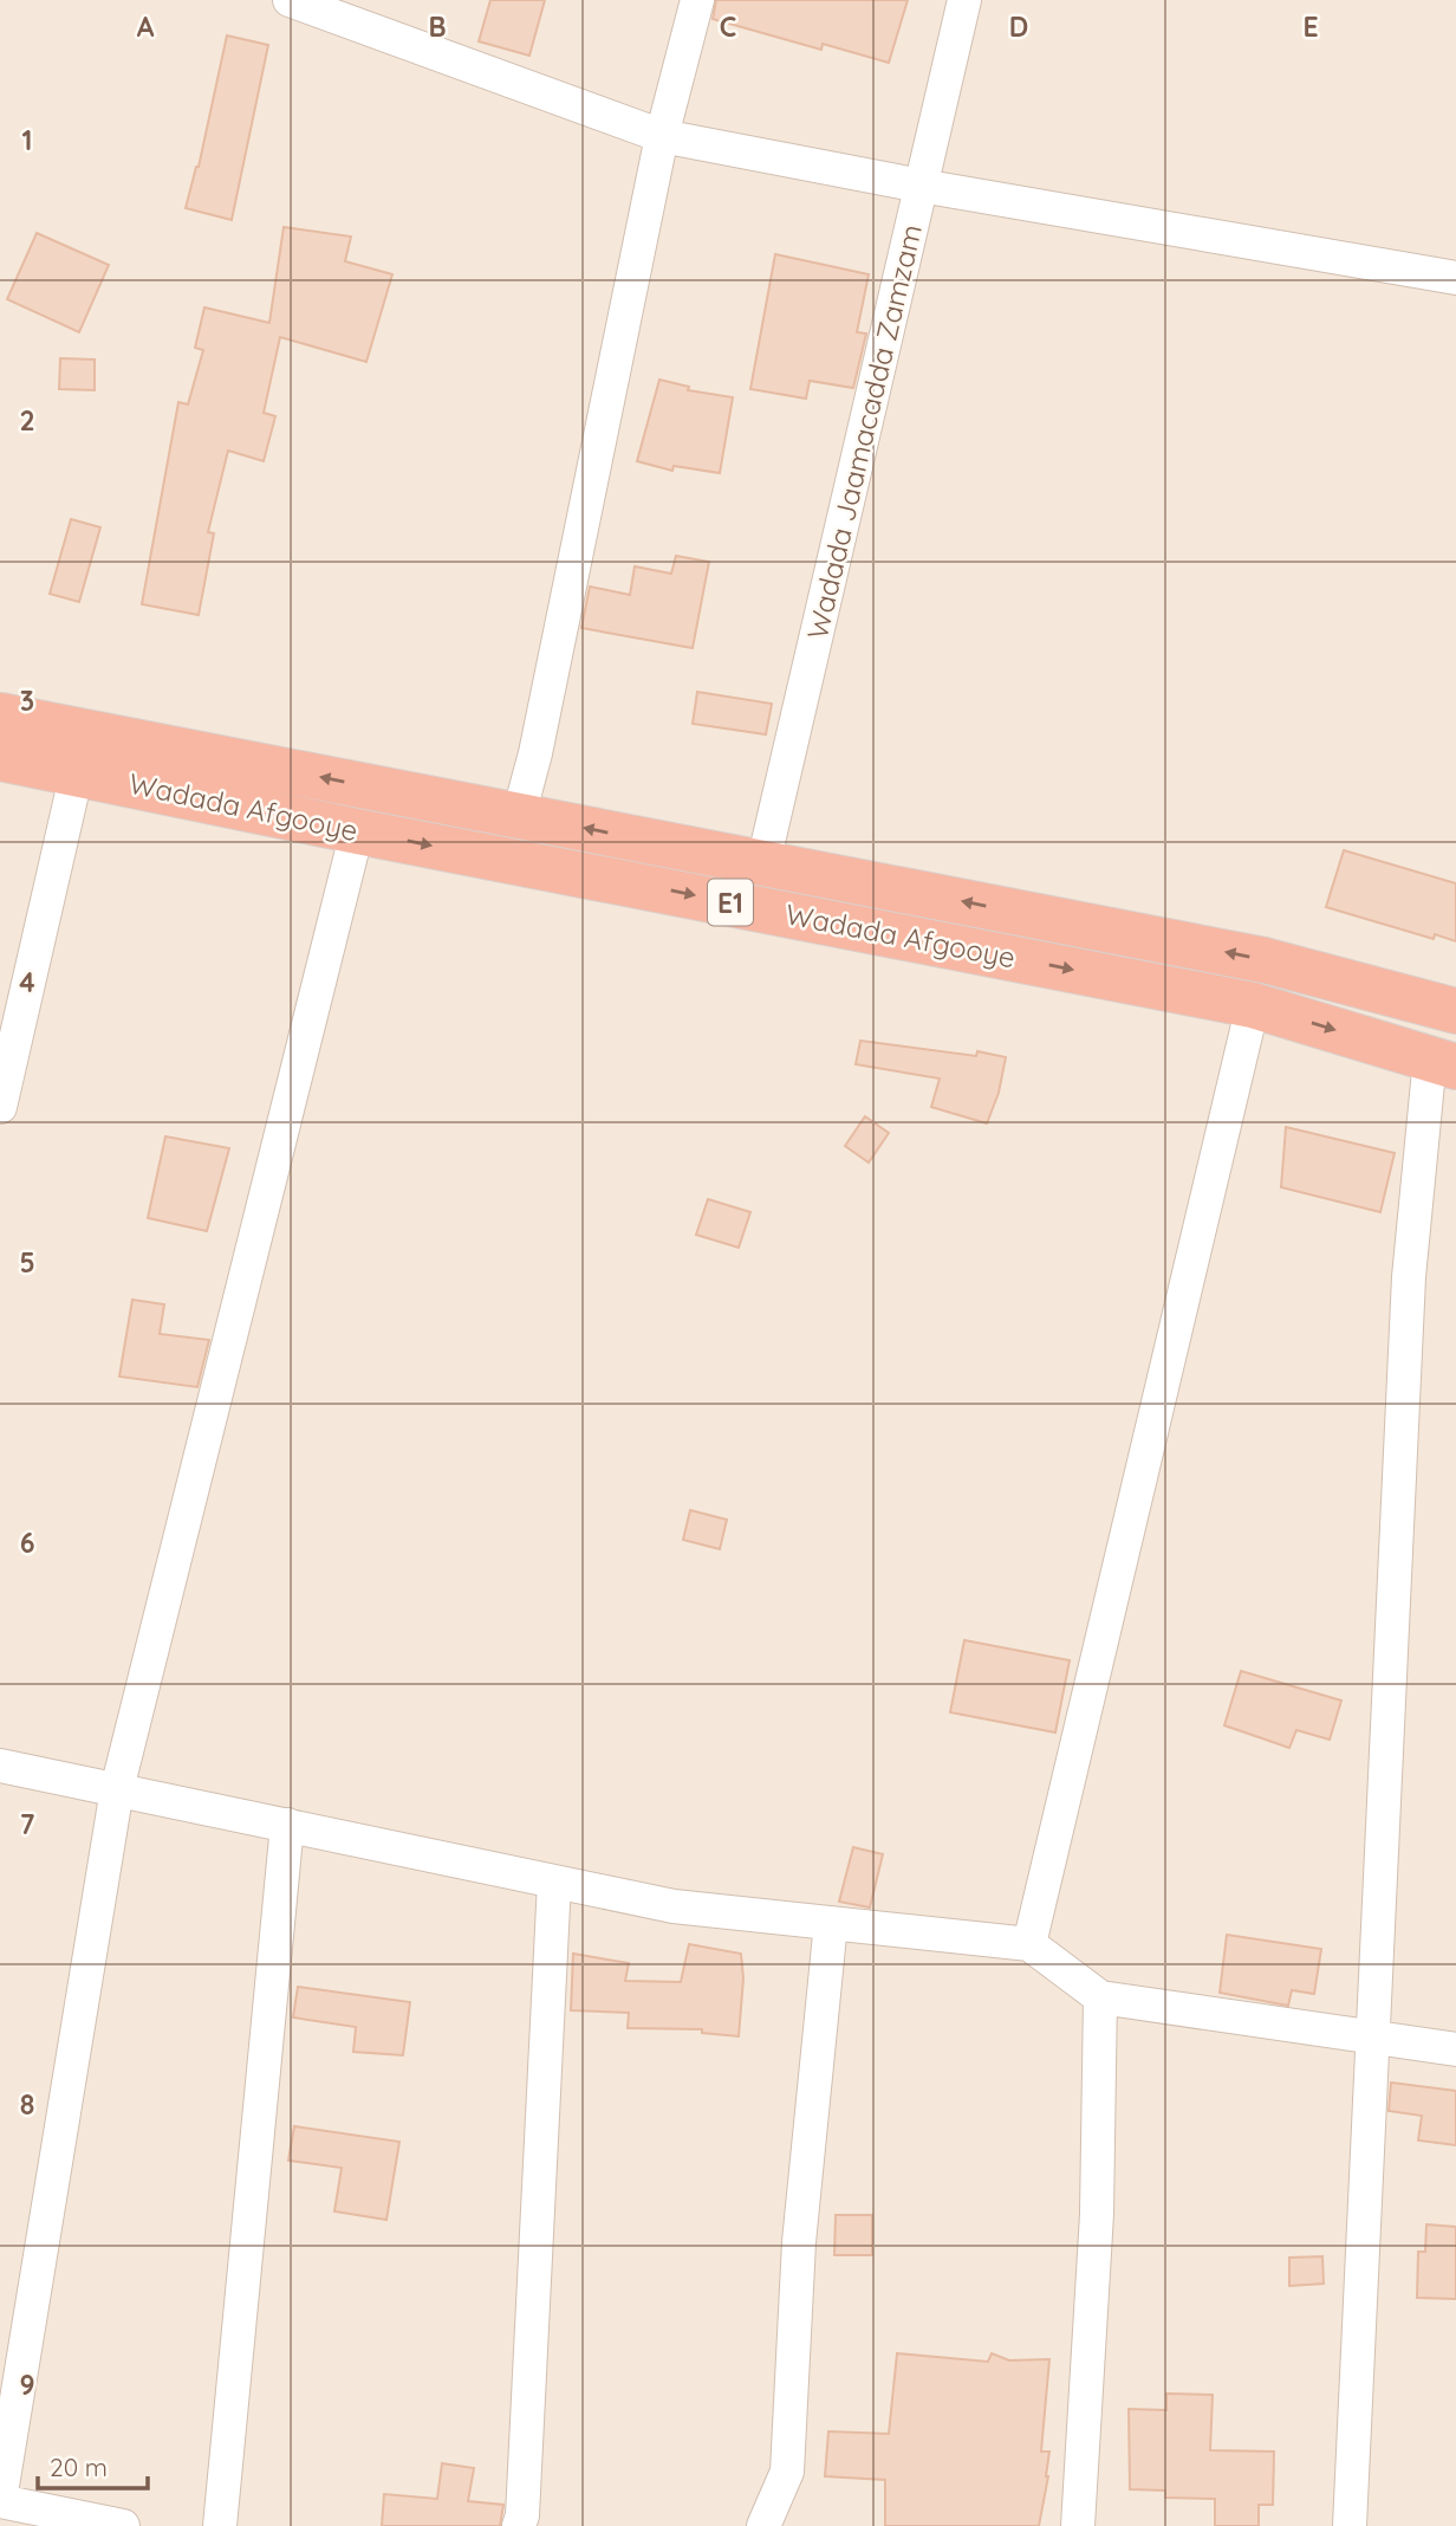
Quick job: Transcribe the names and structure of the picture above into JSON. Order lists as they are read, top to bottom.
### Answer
{
  "streets": {
    "highway": ["Wadada Afgooye", "E1"],
    "street": ["Wadada Jaamacadda Zamzam"]
  },
  "crossings": [
    ["Wadada Jaamacadda Zamzam", "Wadada Afgooye"]
  ],
  "scale_bar": "20 m",
  "grid": {
    "columns": [
      "A",
      "B",
      "C",
      "D",
      "E"
    ],
    "rows": [
      "1",
      "2",
      "3",
      "4",
      "5",
      "6",
      "7",
      "8",
      "9"
    ]
  }
}
